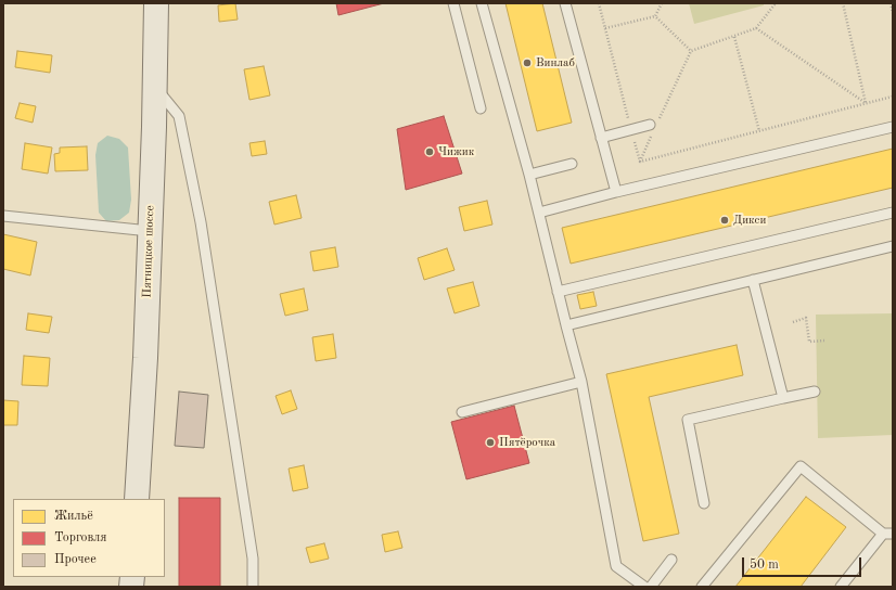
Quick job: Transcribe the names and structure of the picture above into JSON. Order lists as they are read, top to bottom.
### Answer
{
  "streets": {
    "main road": ["Пятницкое шоссе"]
  },
  "places": [
    "Винлаб",
    "Чижик",
    "Дикси",
    "Пятёрочка"
  ],
  "legend": ["Жильё", "Торговля", "Прочее"],
  "scale_bar": "50 m"
}
